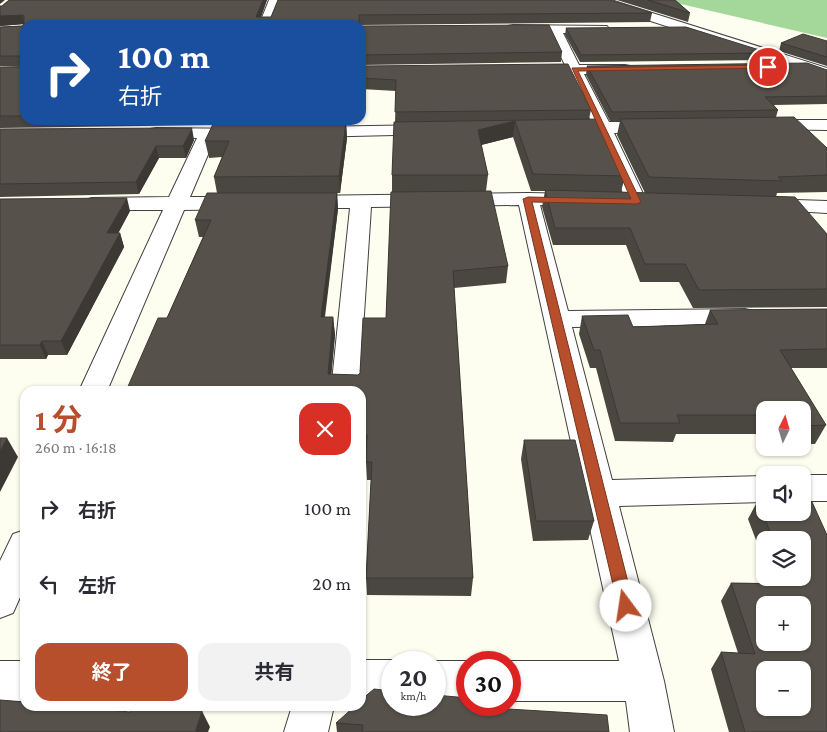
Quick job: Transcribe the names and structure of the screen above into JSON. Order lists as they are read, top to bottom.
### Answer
{
  "north": "top",
  "page": {
    "turn": ["100 m", "右折"],
    "heading": ["1 分", "260 m · 16:18"],
    "map_buttons": ["+", "−"],
    "list": [
      {
        "name": "右折",
        "value": "100 m"
      },
      {
        "name": "左折",
        "value": "20 m"
      }
    ],
    "buttons": ["終了", "共有"],
    "speed": "20 km/h",
    "limit": "30"
  }
}
